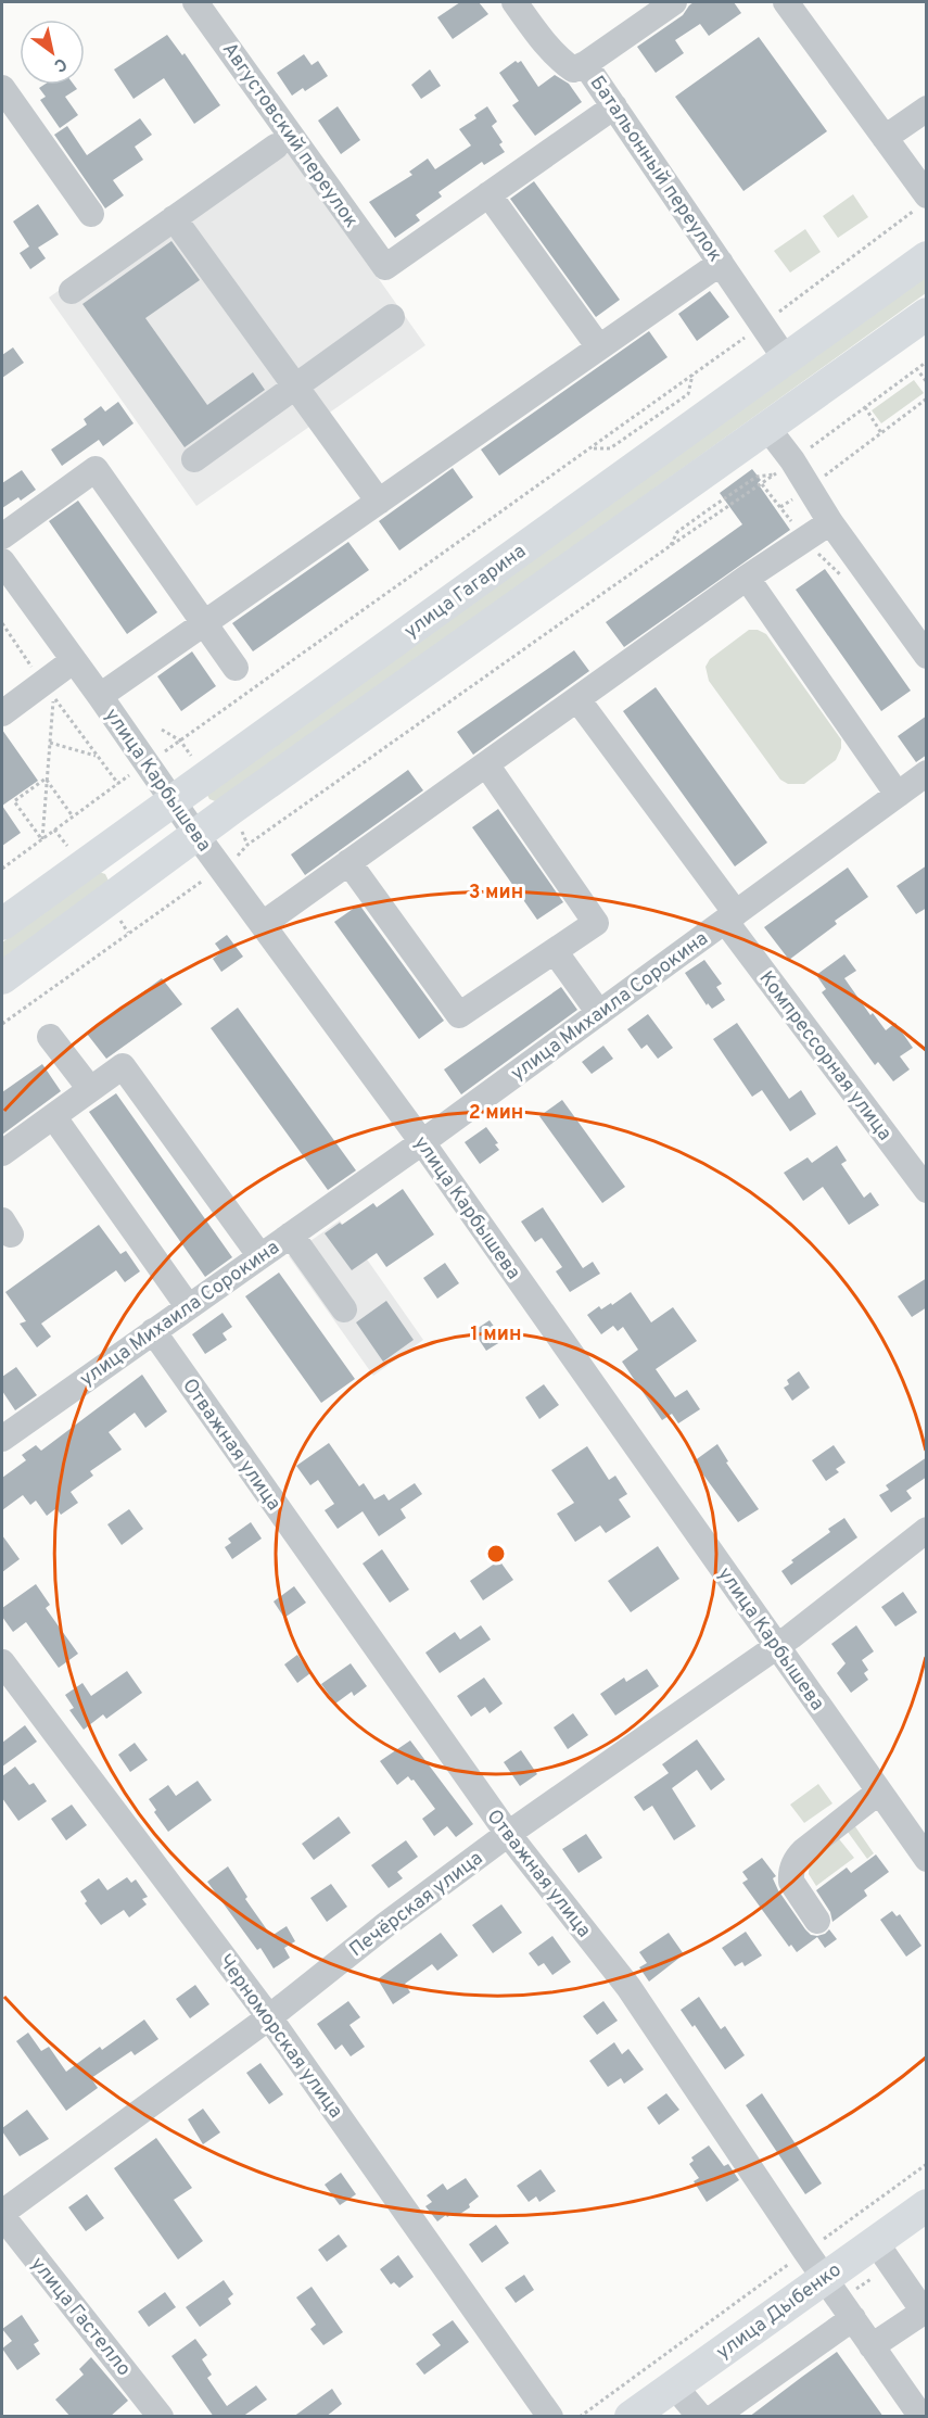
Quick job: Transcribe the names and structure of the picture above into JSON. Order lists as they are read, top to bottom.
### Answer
{
  "streets": {
    "main road": ["улица Гагарина", "улица Дыбенко"],
    "street": [
      "Августовский переулок",
      "Батальонный переулок",
      "улица Карбышева",
      "улица Михаила Сорокина",
      "Компрессорная улица",
      "Отважная улица",
      "Печёрская улица",
      "Черноморская улица",
      "улица Гастелло"
    ]
  },
  "crossings": [
    ["Батальонный переулок", "улица Гагарина"],
    ["улица Гагарина", "улица Карбышева"],
    ["улица Карбышева", "улица Михаила Сорокина"],
    ["улица Карбышева", "Печёрская улица"],
    ["улица Михаила Сорокина", "Компрессорная улица"],
    ["улица Михаила Сорокина", "Отважная улица"],
    ["Отважная улица", "Печёрская улица"],
    ["Отважная улица", "улица Дыбенко"],
    ["Печёрская улица", "Черноморская улица"],
    ["Печёрская улица", "улица Гастелло"]
  ],
  "north": "bottom right",
  "rings": ["3 мин", "2 мин", "1 мин"]
}
